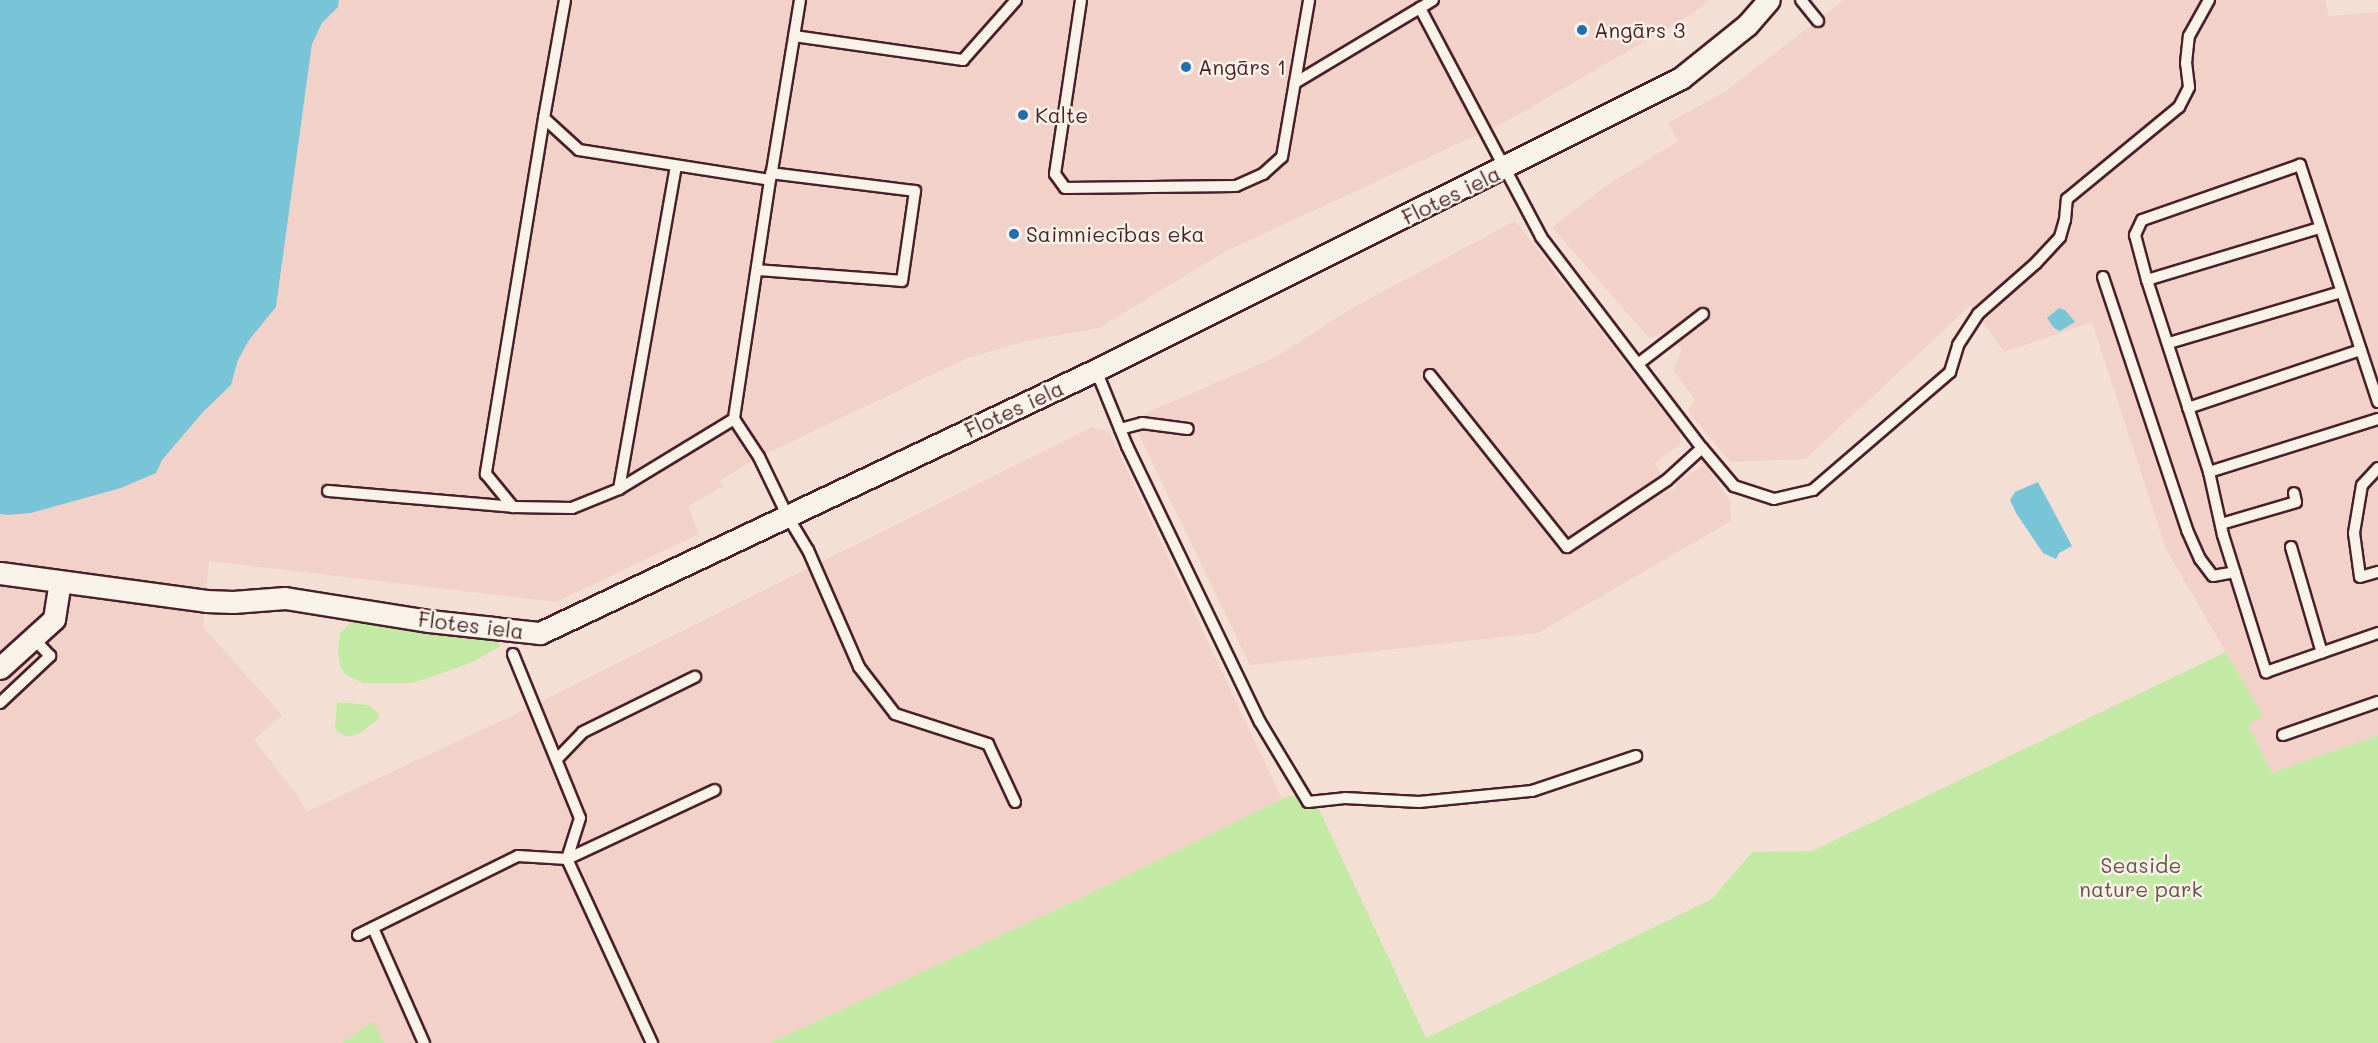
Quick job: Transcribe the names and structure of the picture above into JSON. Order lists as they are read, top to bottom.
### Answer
{
  "streets": {
    "street": ["Flotes iela"]
  },
  "parks": ["Seaside nature park"],
  "places": [
    "Angārs 3",
    "Angārs 1",
    "Kalte",
    "Saimniecības eka"
  ]
}
